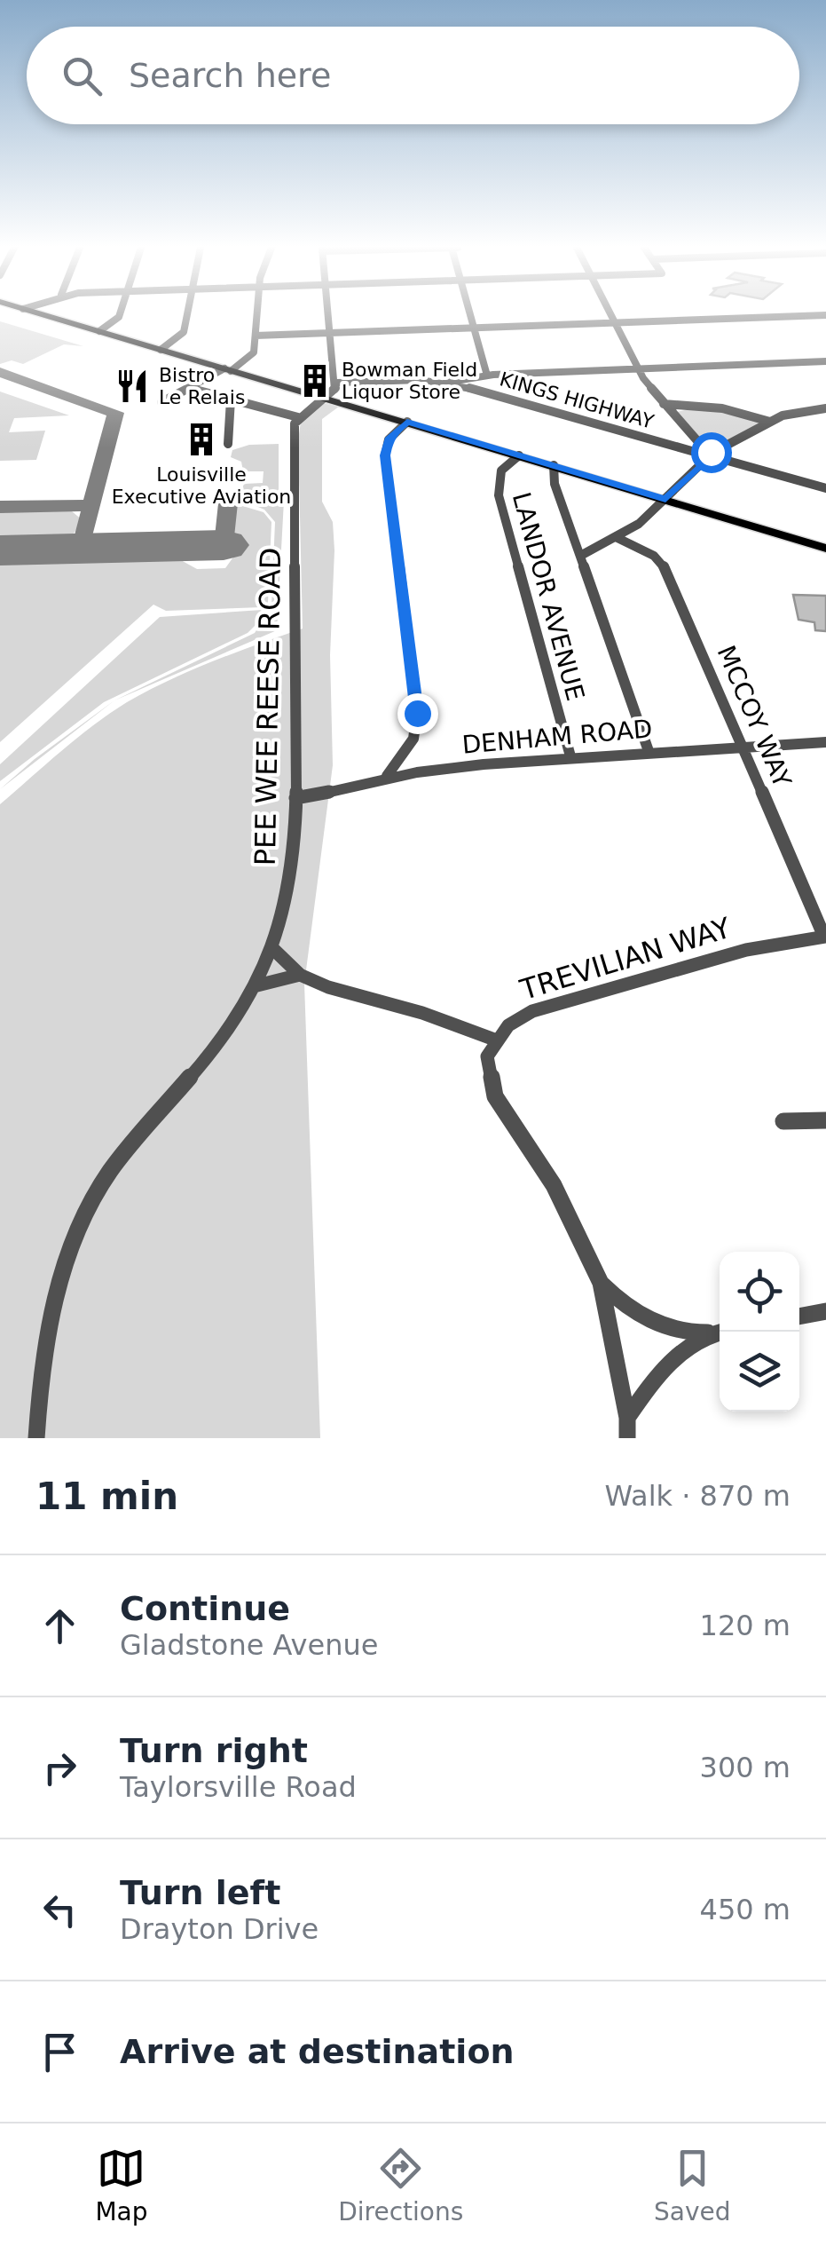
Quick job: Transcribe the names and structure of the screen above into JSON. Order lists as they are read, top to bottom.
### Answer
{
  "streets": {
    "street": [
      "KINGS HIGHWAY",
      "LANDOR AVENUE",
      "PEE WEE REESE ROAD",
      "MCCOY WAY",
      "DENHAM ROAD",
      "TREVILIAN WAY"
    ]
  },
  "crossings": [
    ["LANDOR AVENUE", "DENHAM ROAD"],
    ["PEE WEE REESE ROAD", "DENHAM ROAD"],
    ["MCCOY WAY", "DENHAM ROAD"],
    ["MCCOY WAY", "TREVILIAN WAY"]
  ],
  "places": {
    "building": ["Bowman Field Liquor Store", "Louisville Executive Aviation"],
    "restaurant": ["Bistro Le Relais"]
  },
  "page": {
    "search": "Search here",
    "heading": ["11 min", "Walk · 870 m"],
    "list": [
      ["Continue", "Gladstone Avenue", "120 m"],
      ["Turn right", "Taylorsville Road", "300 m"],
      ["Turn left", "Drayton Drive", "450 m"],
      "Arrive at destination"
    ],
    "nav": ["Map", "Directions", "Saved"]
  }
}
